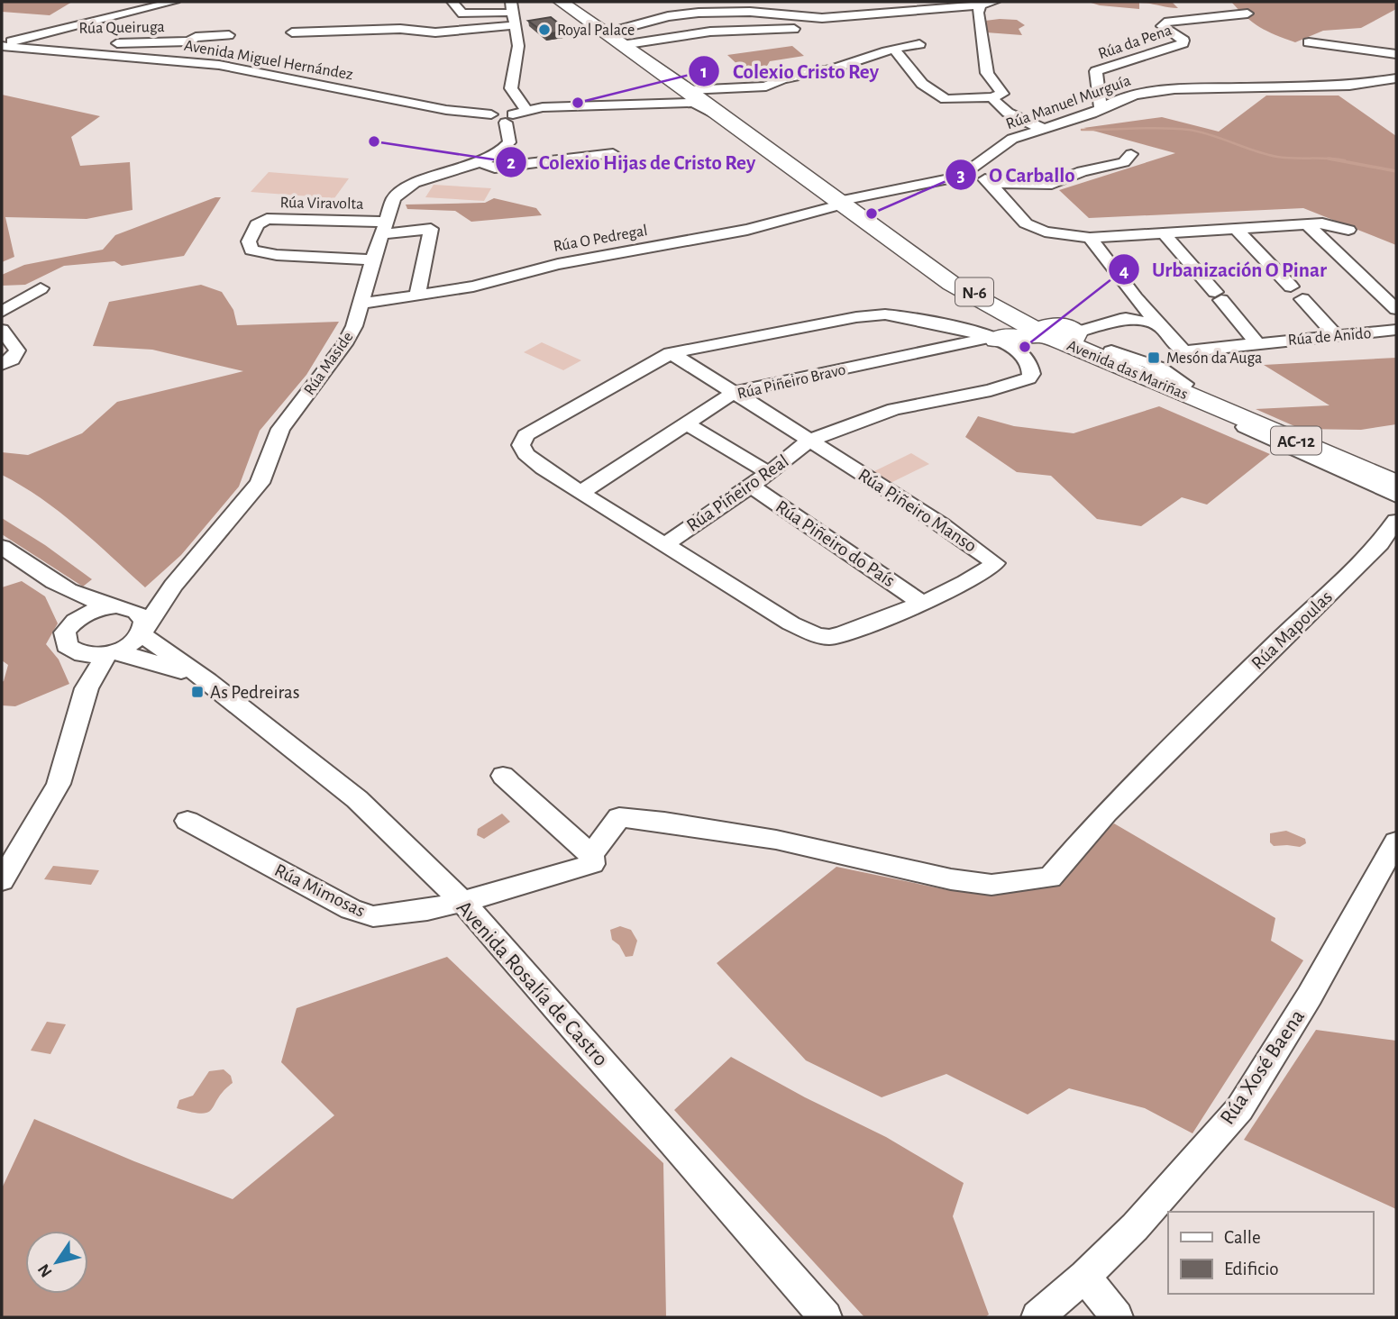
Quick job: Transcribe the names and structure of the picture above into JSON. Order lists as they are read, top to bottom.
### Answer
{
  "streets": {
    "highway": ["N-6", "Avenida das Mariñas", "AC-12"],
    "street": [
      "Rúa Queiruga",
      "Rúa da Pena",
      "Avenida Miguel Hernández",
      "Rúa Manuel Murguía",
      "Rúa Viravolta",
      "Rúa O Pedregal",
      "Rúa de Anido",
      "Rúa Maside",
      "Rúa Piñeiro Bravo",
      "Rúa Piñeiro Real",
      "Rúa Piñeiro Manso",
      "Rúa Piñeiro do País",
      "Rúa Mapoulas",
      "Rúa Mimosas",
      "Avenida Rosalía de Castro",
      "Rúa Xosé Baena"
    ]
  },
  "crossings": [
    ["Rúa Queiruga", "Avenida Miguel Hernández"],
    ["Rúa da Pena", "Rúa Manuel Murguía"],
    ["Avenida Miguel Hernández", "Rúa Maside"],
    ["Avenida Miguel Hernández", "Avenida das Mariñas"],
    ["Rúa Manuel Murguía", "Rúa O Pedregal"],
    ["Rúa Manuel Murguía", "Avenida das Mariñas"],
    ["Rúa Viravolta", "Rúa Maside"],
    ["Rúa O Pedregal", "Rúa Maside"],
    ["Rúa O Pedregal", "Avenida das Mariñas"],
    ["Rúa Maside", "Avenida Rosalía de Castro"],
    ["Rúa Piñeiro Bravo", "Rúa Piñeiro Manso"],
    ["Rúa Piñeiro Real", "Rúa Piñeiro Manso"],
    ["Rúa Piñeiro Real", "Rúa Piñeiro do País"],
    ["Rúa Piñeiro Manso", "Rúa Piñeiro do País"],
    ["Rúa Mapoulas", "Rúa Mimosas"],
    ["Rúa Mimosas", "Avenida Rosalía de Castro"]
  ],
  "places": {
    "other": [
      "Royal Palace",
      "Colexio Cristo Rey",
      "Colexio Hijas de Cristo Rey",
      "O Carballo",
      "Urbanización O Pinar"
    ],
    "transit": ["Mesón da Auga", "As Pedreiras"]
  },
  "legend": ["Calle", "Edificio"],
  "north": "bottom left"
}
